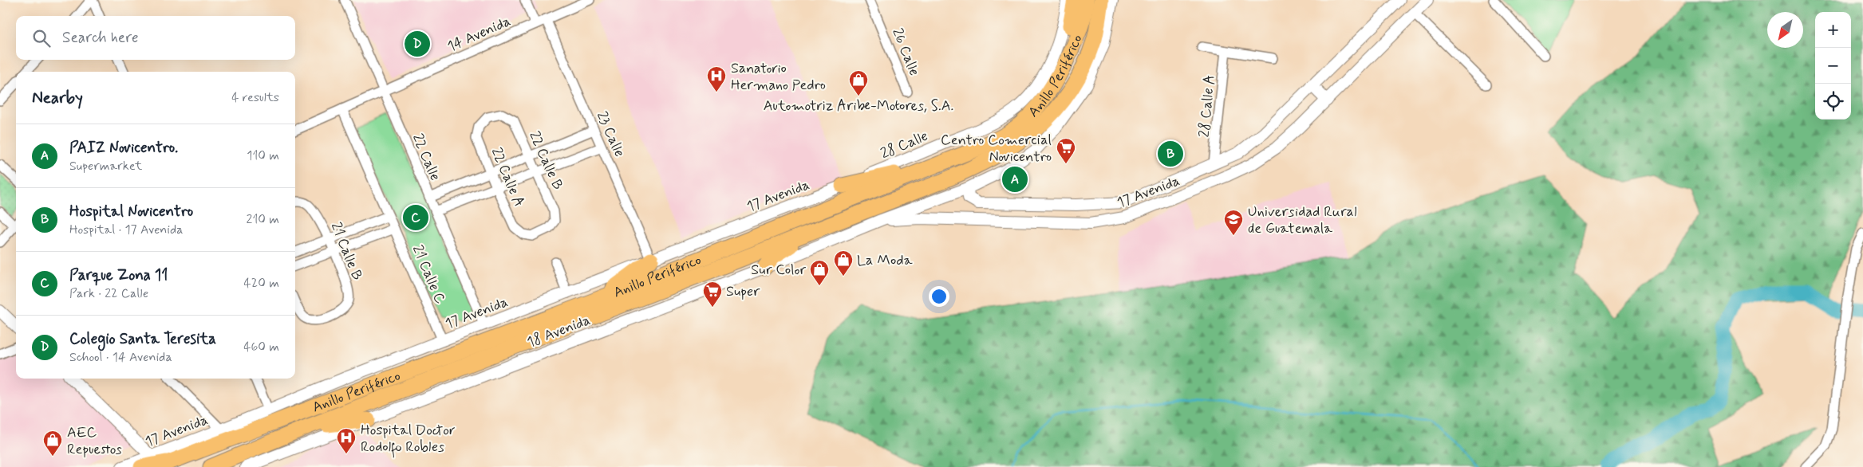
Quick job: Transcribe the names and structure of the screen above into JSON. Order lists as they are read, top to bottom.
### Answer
{
  "streets": {
    "highway": ["Anillo Periférico"],
    "street": [
      "14 Avenida",
      "26 Calle",
      "28 Calle A",
      "23 Calle",
      "28 Calle",
      "22 Calle",
      "22 Calle B",
      "22 Calle A",
      "17 Avenida",
      "21 Calle B",
      "21 Calle C",
      "18 Avenida"
    ]
  },
  "crossings": [
    ["14 Avenida", "23 Calle"],
    ["14 Avenida", "22 Calle"],
    ["14 Avenida", "21 Calle C"],
    ["Anillo Periférico", "17 Avenida"],
    ["Anillo Periférico", "18 Avenida"],
    ["28 Calle A", "17 Avenida"],
    ["23 Calle", "17 Avenida"],
    ["28 Calle", "17 Avenida"],
    ["22 Calle", "17 Avenida"],
    ["22 Calle B", "22 Calle A"],
    ["17 Avenida", "21 Calle C"],
    ["17 Avenida", "18 Avenida"]
  ],
  "places": {
    "hospital": ["Sanatorio Hermano Pedro", "Hospital Doctor Rodolfo Robles"],
    "shop": [
      "Automotriz Aribe-Motores, S.A.",
      "La Moda",
      "Sur Color",
      "AEC Repuestos"
    ],
    "supermarket": ["Centro Comercial Novicentro", "Super"],
    "school or university": ["Universidad Rural de Guatemala"]
  },
  "north": "bottom left",
  "page": {
    "map_buttons": ["+", "−"],
    "search": "Search here",
    "pins": [
      "D",
      "B",
      "A",
      "C"
    ],
    "heading": ["Nearby", "4 results"],
    "list": [
      {
        "mark": "A",
        "name": "PAIZ Novicentro.",
        "note": "Supermarket",
        "value": "110 m"
      },
      {
        "mark": "B",
        "name": "Hospital Novicentro",
        "note": "Hospital · 17 Avenida",
        "value": "210 m"
      },
      {
        "mark": "C",
        "name": "Parque Zona 11",
        "note": "Park · 22 Calle",
        "value": "420 m"
      },
      {
        "mark": "D",
        "name": "Colegio Santa Teresita",
        "note": "School · 14 Avenida",
        "value": "460 m"
      }
    ]
  }
}
